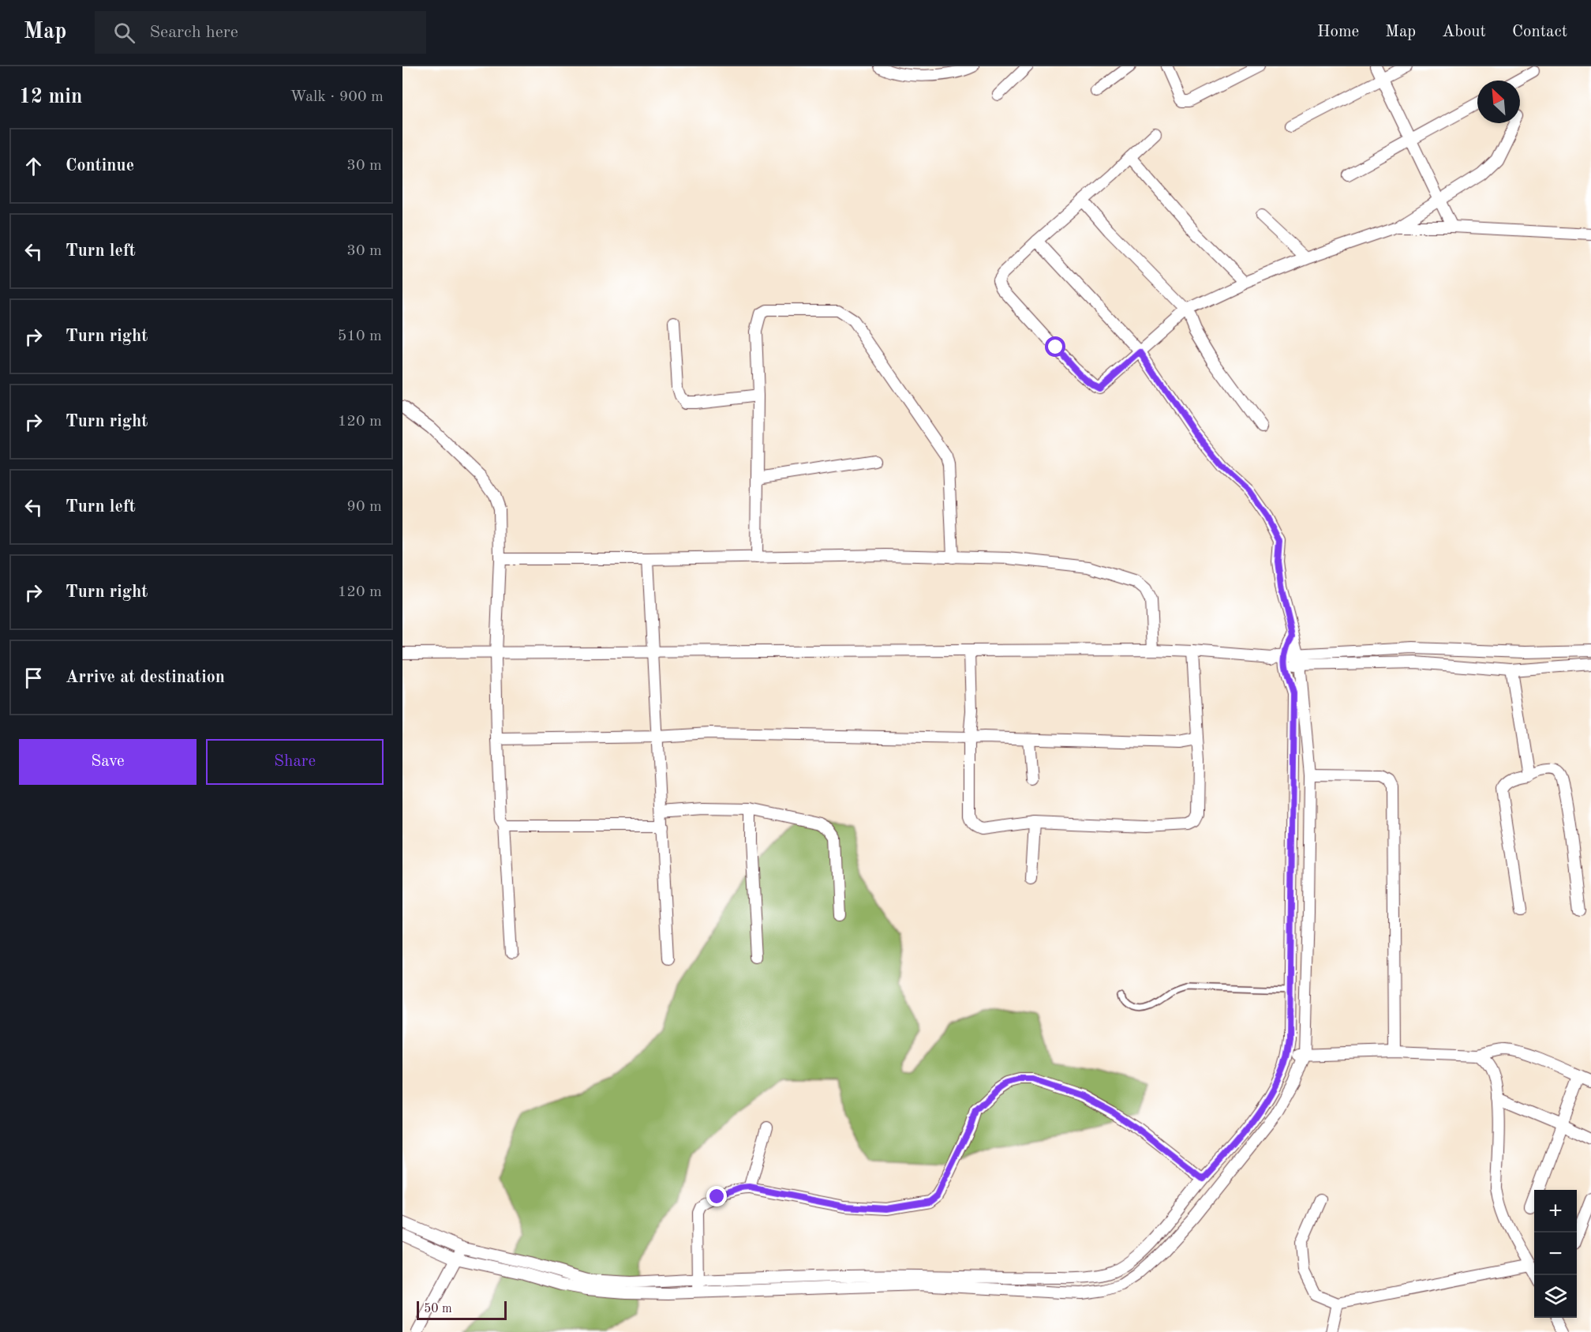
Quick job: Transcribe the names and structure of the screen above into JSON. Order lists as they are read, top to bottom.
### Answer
{
  "scale_bar": "50 m",
  "north": "top left",
  "page": {
    "header": "Map",
    "search": "Search here",
    "nav": [
      "Home",
      "Map",
      "About",
      "Contact"
    ],
    "heading": ["12 min", "Walk · 900 m"],
    "list": [
      ["Continue", "30 m"],
      ["Turn left", "30 m"],
      ["Turn right", "510 m"],
      ["Turn right", "120 m"],
      ["Turn left", "90 m"],
      ["Turn right", "120 m"],
      "Arrive at destination"
    ],
    "buttons": ["Save", "Share"],
    "map_buttons": ["+", "−"],
    "scale": "50 m"
  }
}
